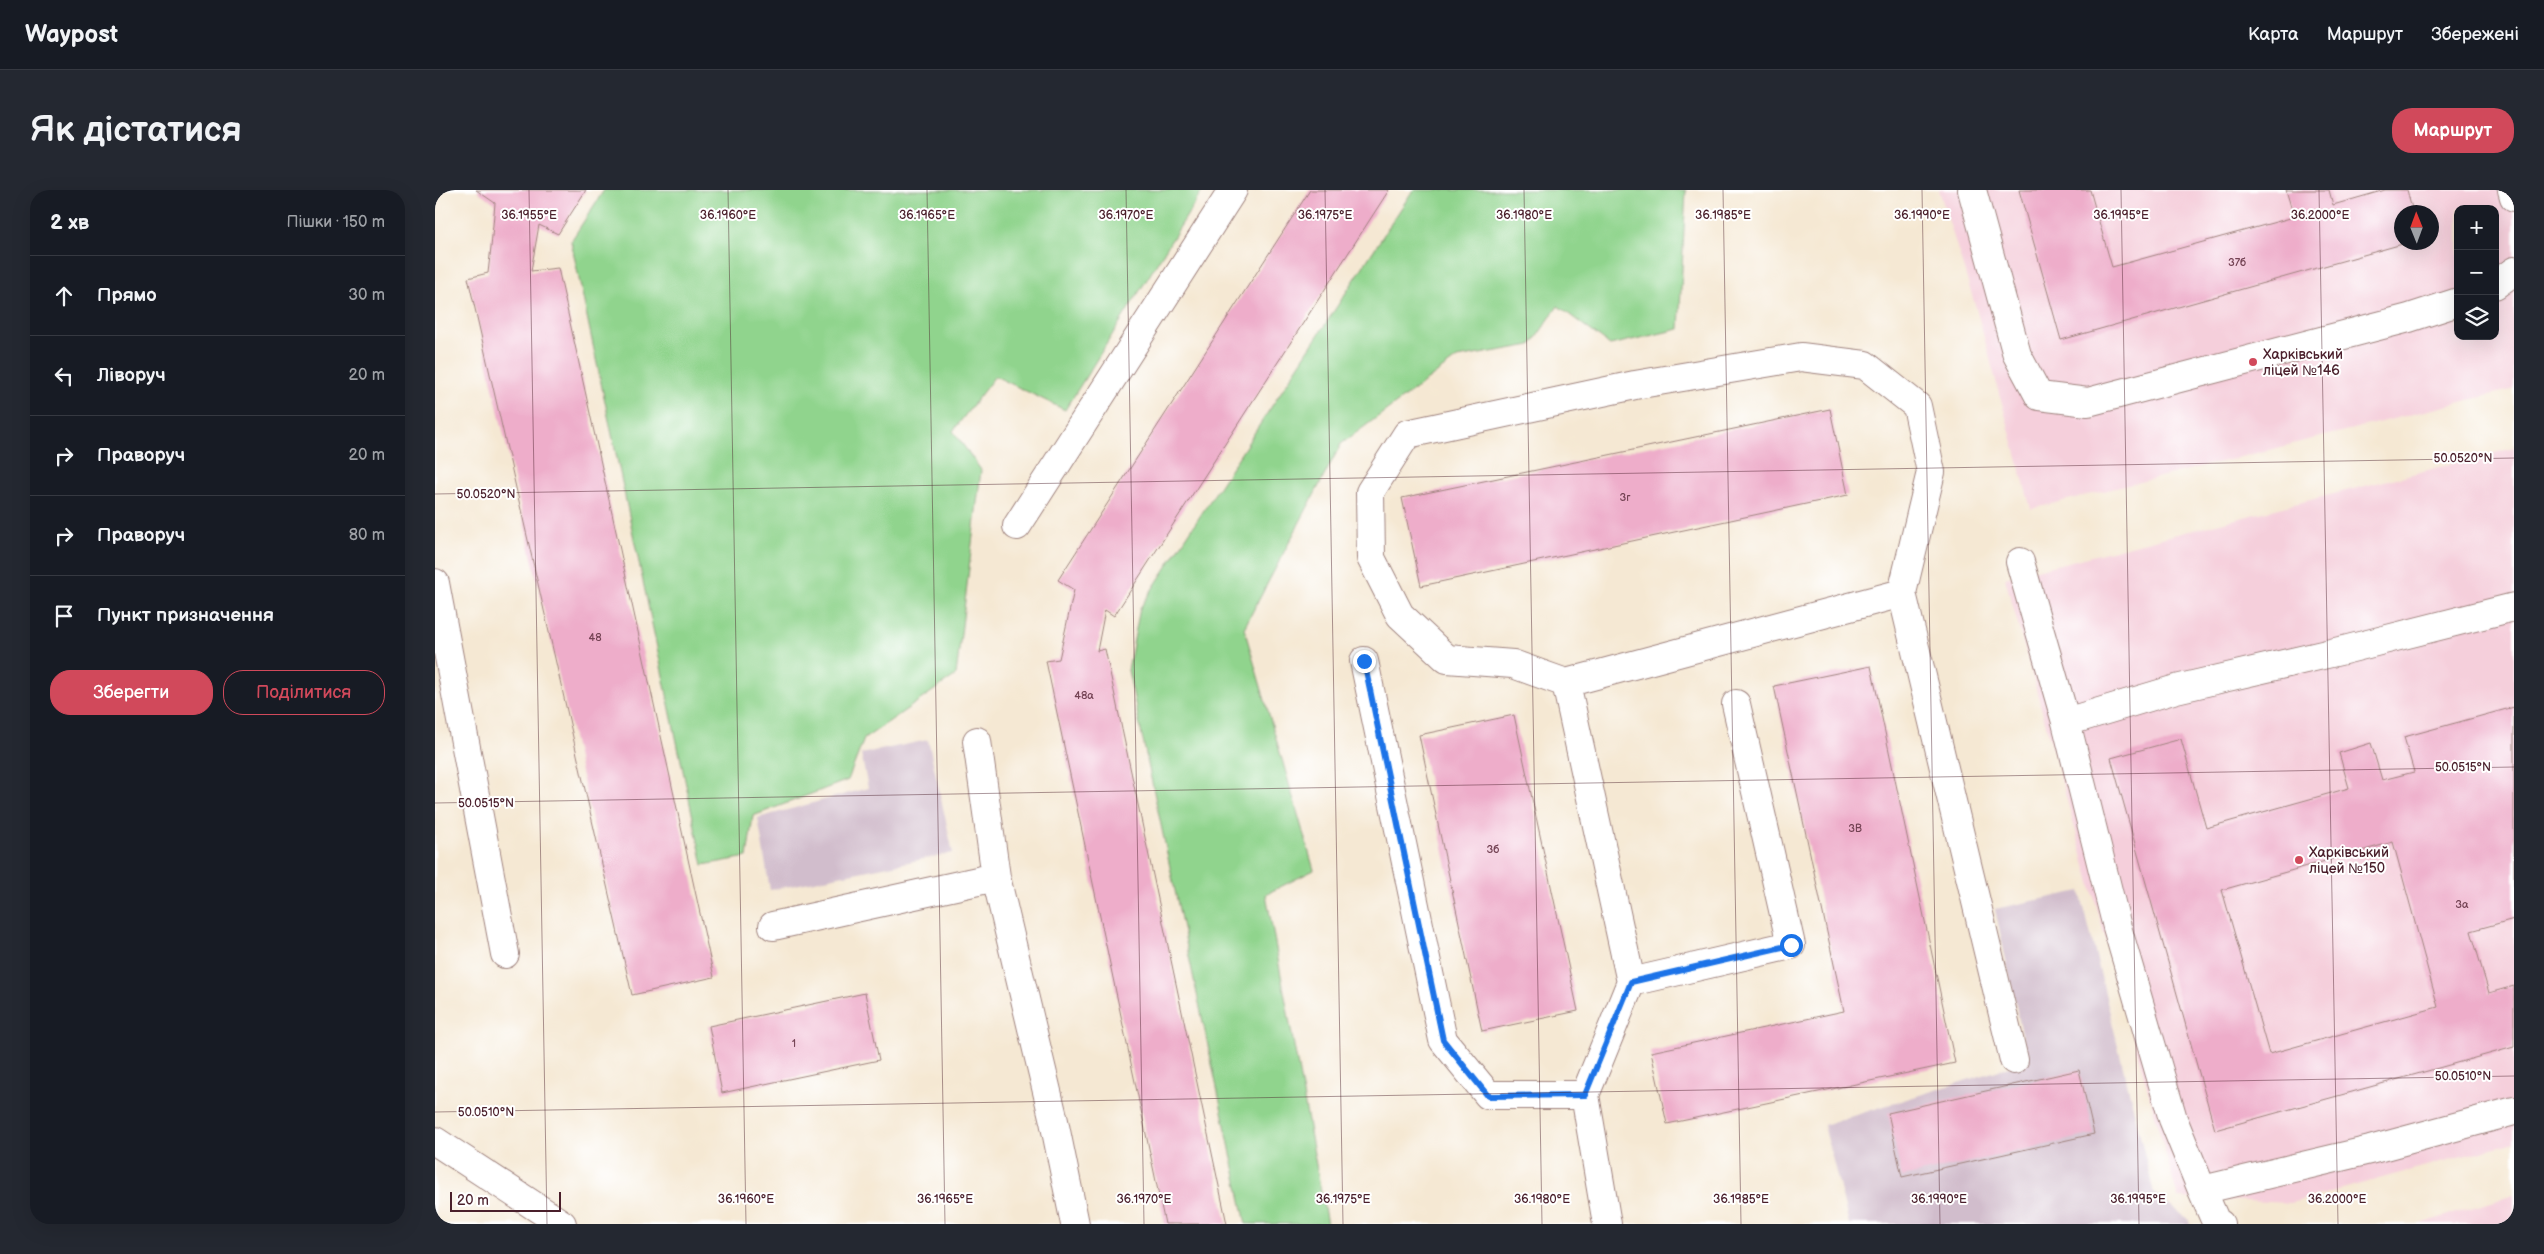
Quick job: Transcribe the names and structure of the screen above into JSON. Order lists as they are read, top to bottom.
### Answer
{
  "places": ["Харківський ліцей №146", "Харківський ліцей №150"],
  "house_numbers": [
    "37б",
    "3г",
    "48",
    "48а",
    "3В",
    "3б",
    "3а",
    "1"
  ],
  "scale_bar": "20 m",
  "north": "top",
  "page": {
    "header": "Waypost",
    "nav": ["Карта", "Маршрут", "Збережені"],
    "buttons": [
      "Маршрут",
      ["Зберегти", "Поділитися"]
    ],
    "title": "Як дістатися",
    "heading": ["2 хв", "Пішки · 150 m"],
    "map_buttons": ["+", "−"],
    "list": [
      ["Прямо", "30 m"],
      ["Ліворуч", "20 m"],
      ["Праворуч", "20 m"],
      ["Праворуч", "80 m"],
      "Пункт призначення"
    ],
    "scale": "20 m"
  },
  "coordinates": [
    "36.1955°E",
    "36.1960°E",
    "36.1965°E",
    "36.1970°E",
    "36.1975°E",
    "36.1980°E",
    "36.1985°E",
    "36.1990°E",
    "36.1995°E",
    "36.2000°E",
    "50.0520°N",
    "50.0515°N",
    "50.0510°N"
  ]
}
